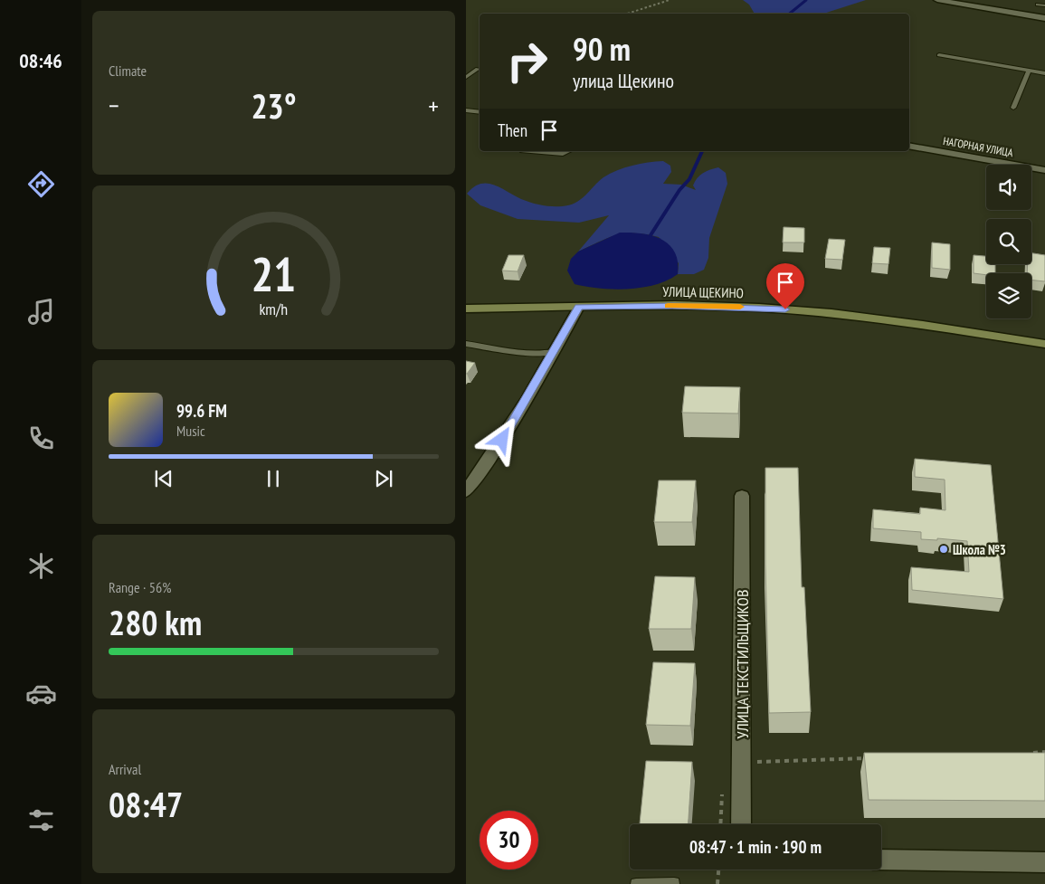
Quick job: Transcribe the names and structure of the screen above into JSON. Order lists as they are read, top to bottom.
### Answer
{
  "streets": {
    "main road": ["УЛИЦА ЩЕКИНО"],
    "street": ["НАГОРНАЯ УЛИЦА", "УЛИЦА ТЕКСТИЛЬЩИКОВ"]
  },
  "places": ["Школа №3"],
  "page": {
    "tabs": "08:46",
    "tile": [
      "Climate",
      ["Range · 56%", "280 km"],
      ["Arrival", "08:47"]
    ],
    "turn": ["90 m", "улица Щекино"],
    "heat": ["−", "23°", "+"],
    "then": "Then",
    "song": ["99.6 FM", "Music"],
    "limit": "30",
    "trip": "08:47 · 1 min · 190 m",
    "gauge": ["21", "km/h"]
  }
}
